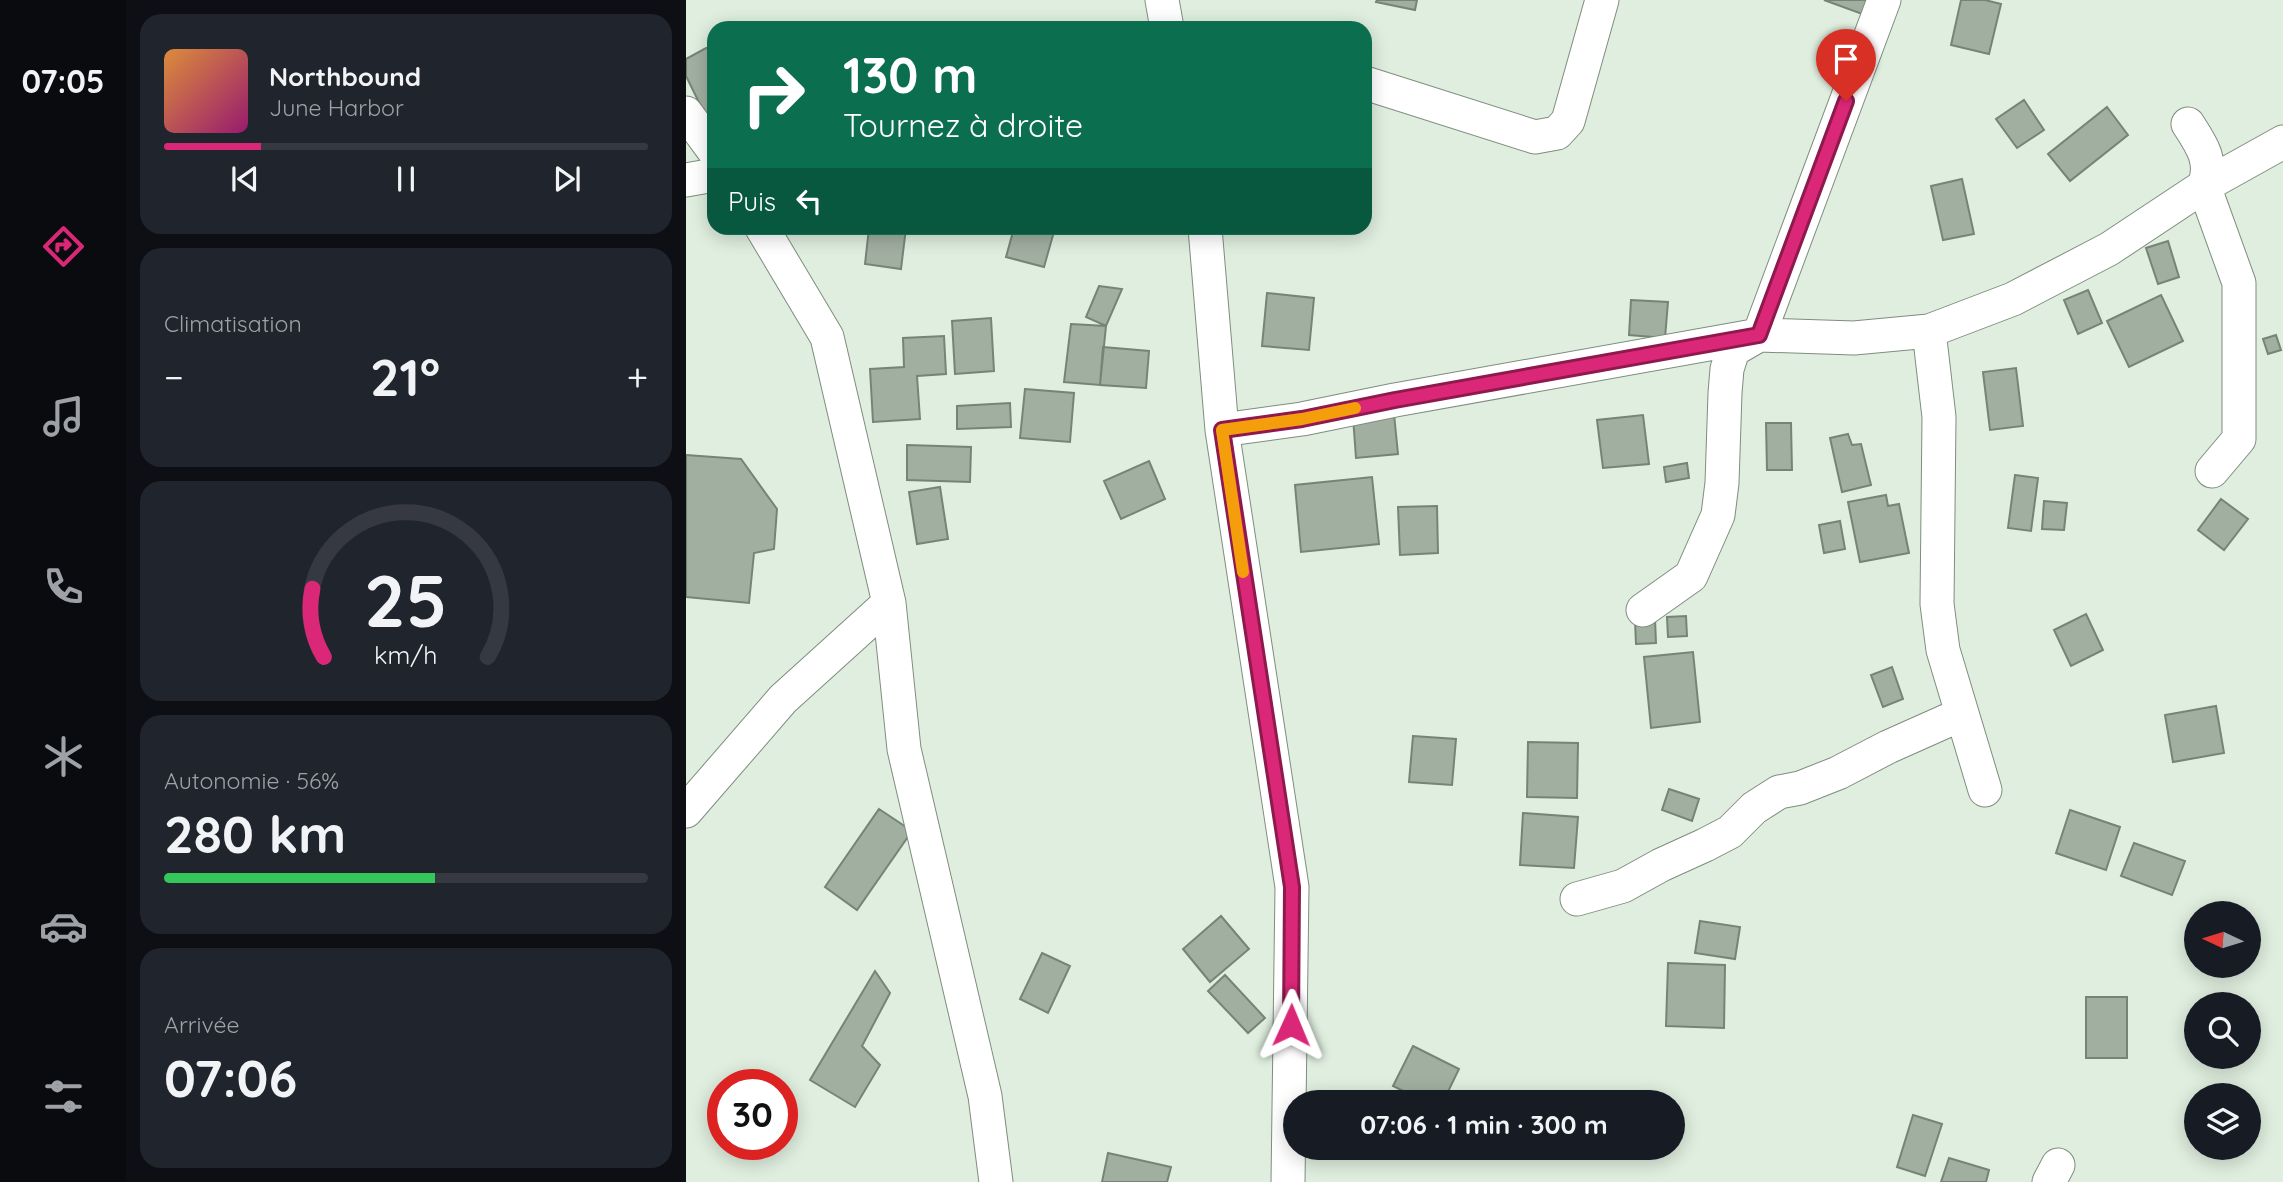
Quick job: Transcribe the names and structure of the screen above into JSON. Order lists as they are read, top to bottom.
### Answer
{
  "north": "left",
  "page": {
    "tabs": "07:05",
    "turn": ["130 m", "Tournez à droite"],
    "song": ["Northbound", "June Harbor"],
    "then": "Puis",
    "tile": [
      "Climatisation",
      ["Autonomie · 56%", "280 km"],
      ["Arrivée", "07:06"]
    ],
    "heat": ["−", "21°", "+"],
    "limit": "30",
    "trip": "07:06 · 1 min · 300 m",
    "gauge": ["25", "km/h"]
  }
}
